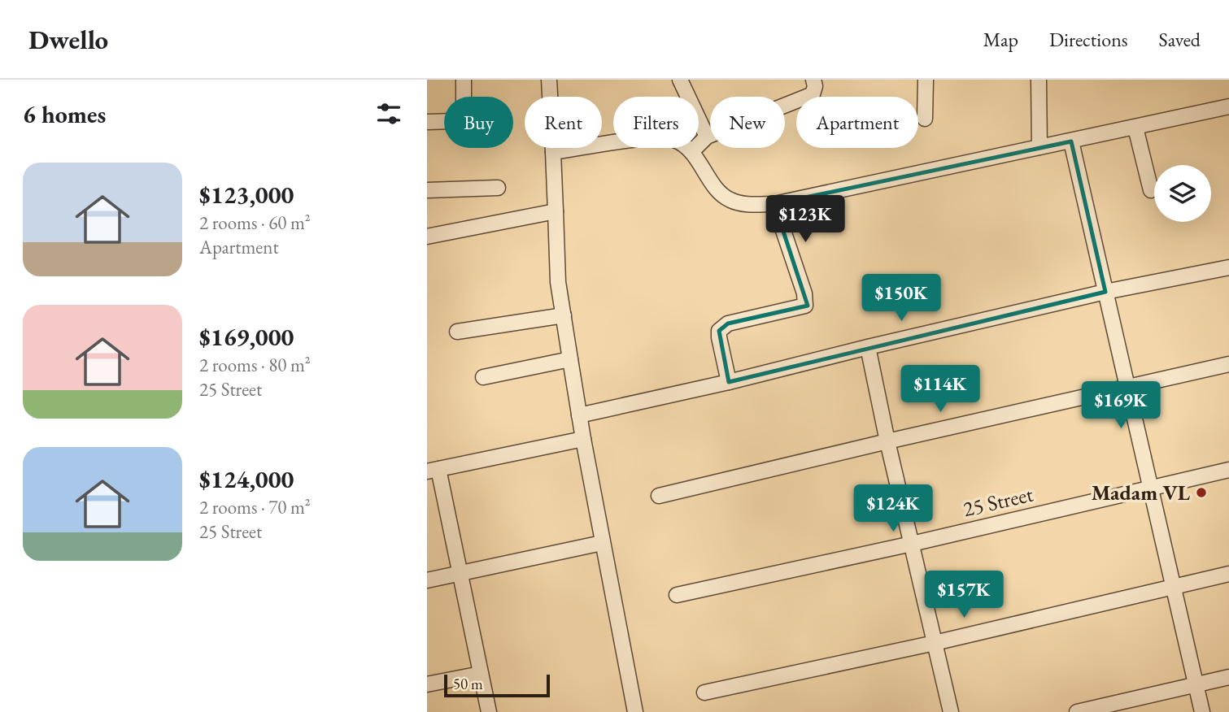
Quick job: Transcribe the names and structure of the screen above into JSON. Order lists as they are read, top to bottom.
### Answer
{
  "streets": {
    "street": ["25 Street"]
  },
  "places": ["Madam VL"],
  "scale_bar": "50 m",
  "page": {
    "header": "Dwello",
    "nav": ["Map", "Directions", "Saved"],
    "heading": "6 homes",
    "chip": [
      "Buy",
      "Rent",
      "Filters",
      "New",
      "Apartment"
    ],
    "list": [
      {
        "name": "$123,000",
        "note": "2 rooms · 60 m² · Apartment"
      },
      {
        "name": "$169,000",
        "note": "2 rooms · 80 m² · 25 Street"
      },
      {
        "name": "$124,000",
        "note": "2 rooms · 70 m² · 25 Street"
      }
    ],
    "price": [
      "$123K",
      "$150K",
      "$114K",
      "$169K",
      "$124K",
      "$157K"
    ],
    "scale": "50 m"
  }
}
